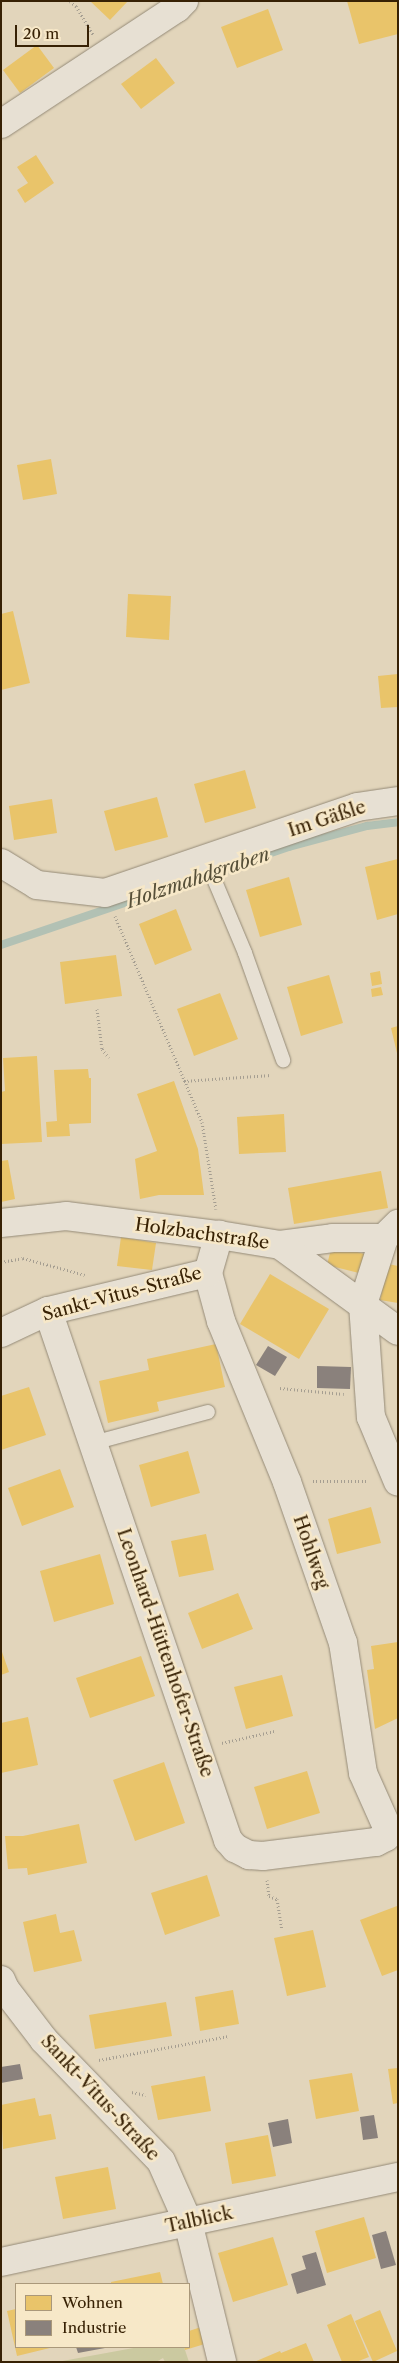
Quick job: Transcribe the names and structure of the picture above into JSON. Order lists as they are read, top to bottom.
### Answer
{
  "streets": {
    "street": [
      "Im Gäßle",
      "Holzbachstraße",
      "Sankt-Vitus-Straße",
      "Hohlweg",
      "Leonhard-Hüttenhofer-Straße",
      "Talblick"
    ]
  },
  "crossings": [
    ["Holzbachstraße", "Sankt-Vitus-Straße"],
    ["Sankt-Vitus-Straße", "Hohlweg"],
    ["Sankt-Vitus-Straße", "Leonhard-Hüttenhofer-Straße"],
    ["Sankt-Vitus-Straße", "Talblick"],
    ["Hohlweg", "Leonhard-Hüttenhofer-Straße"]
  ],
  "water": ["Holzmahdgraben"],
  "legend": ["Wohnen", "Industrie"],
  "scale_bar": "20 m"
}
